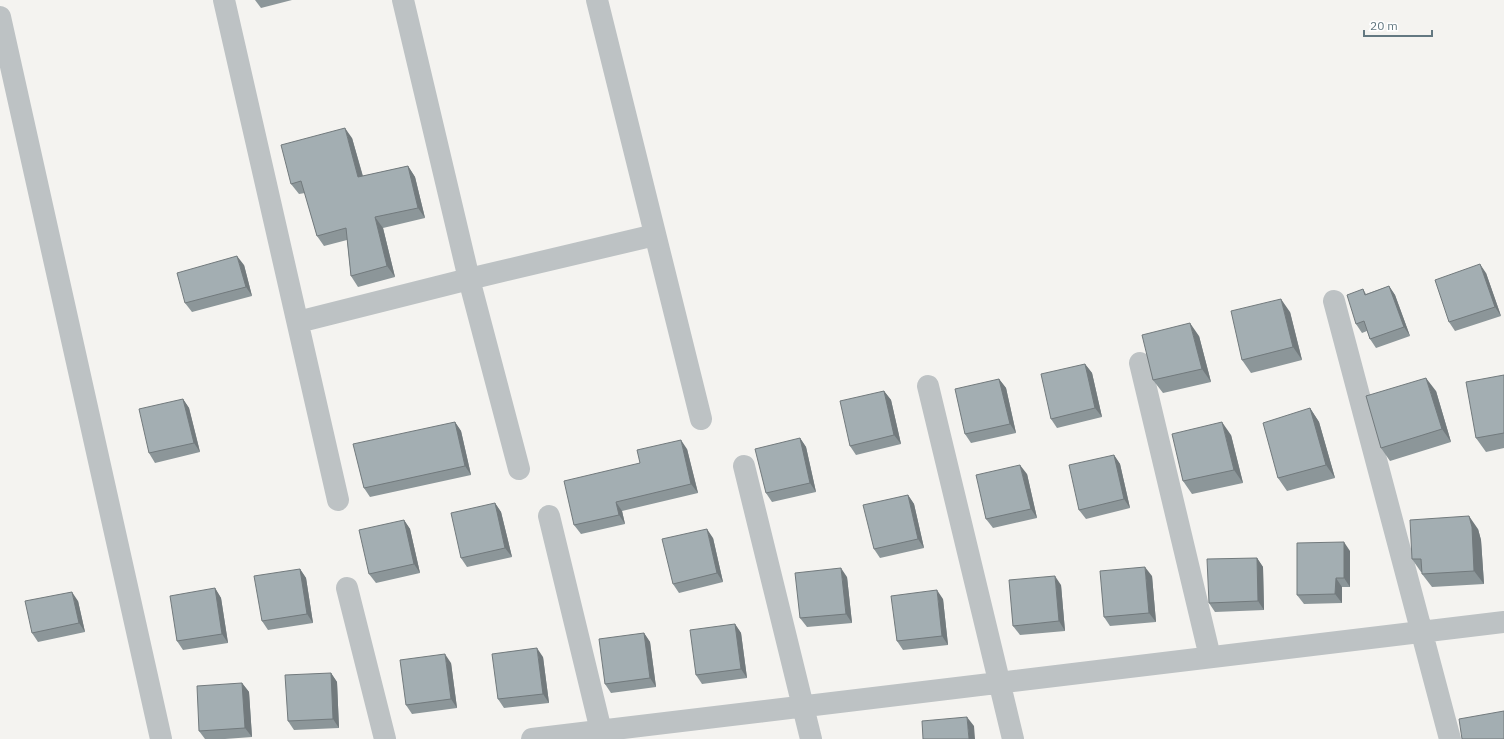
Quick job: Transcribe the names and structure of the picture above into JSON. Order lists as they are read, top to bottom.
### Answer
{
  "scale_bar": "20 m"
}
